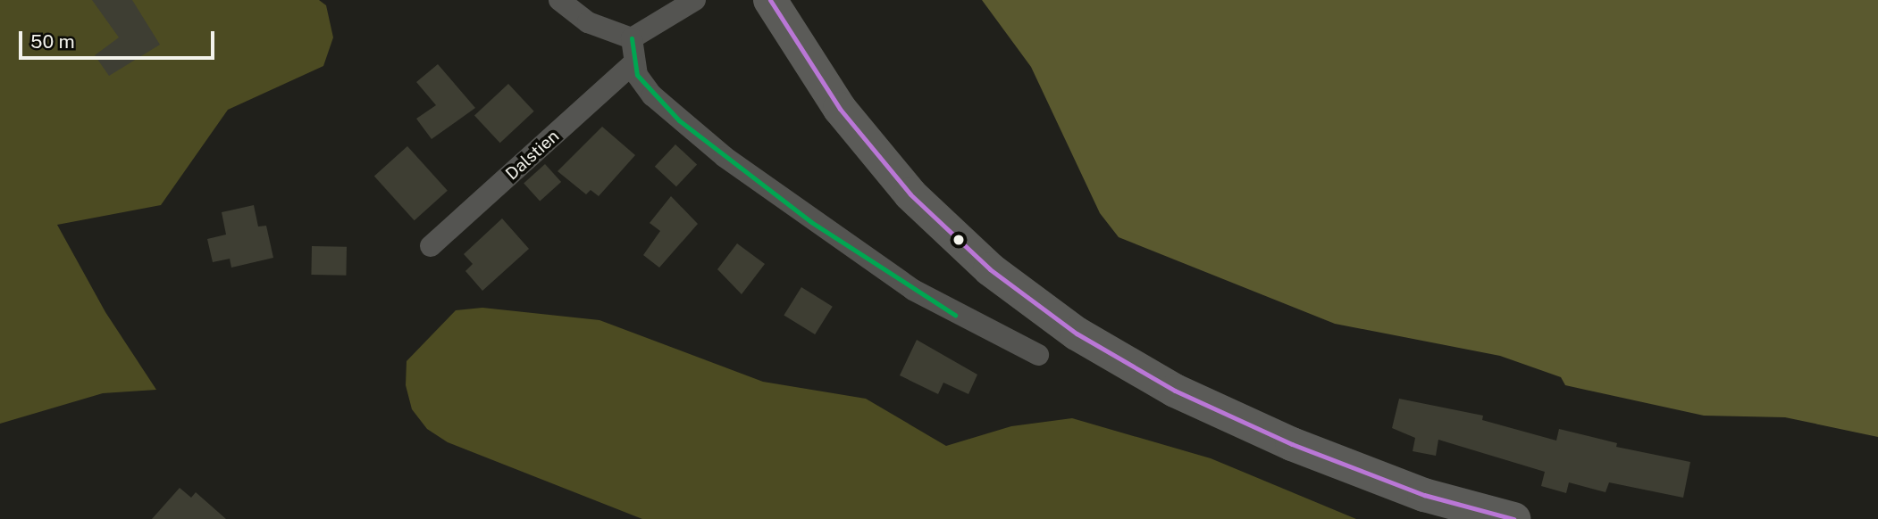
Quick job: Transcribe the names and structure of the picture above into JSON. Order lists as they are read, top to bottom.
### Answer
{
  "streets": {
    "street": ["Dalstien"]
  },
  "scale_bar": "50 m"
}
